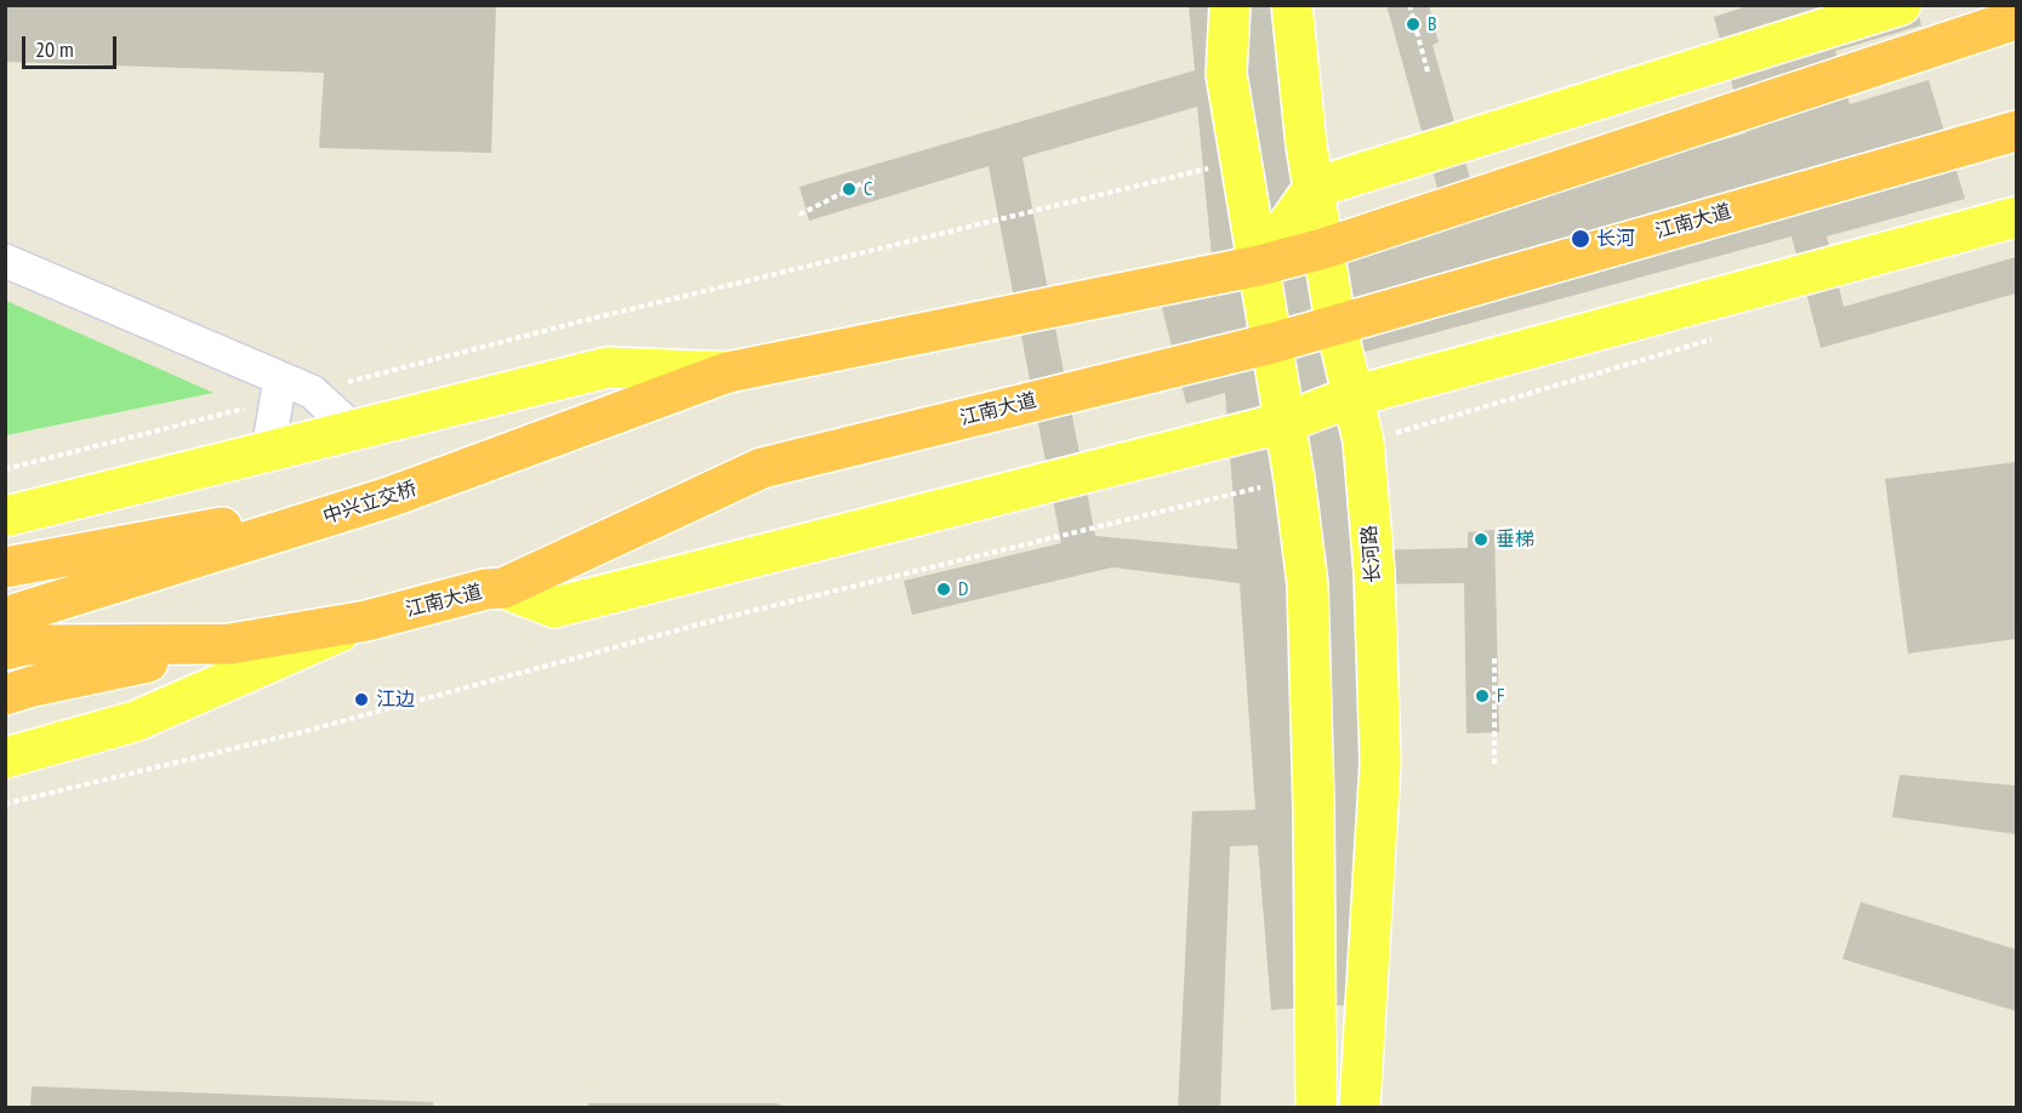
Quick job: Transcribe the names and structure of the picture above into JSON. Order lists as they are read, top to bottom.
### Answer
{
  "streets": {
    "highway": ["江南大道", "中兴立交桥"],
    "main road": ["长河路"]
  },
  "crossings": [
    ["江南大道", "中兴立交桥"],
    ["江南大道", "长河路"]
  ],
  "places": [
    "B",
    "C",
    "长河",
    "垂梯",
    "D",
    "F",
    "江边"
  ],
  "scale_bar": "20 m"
}
